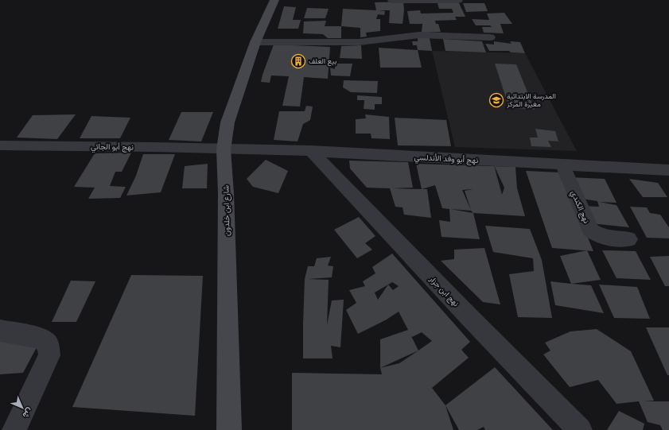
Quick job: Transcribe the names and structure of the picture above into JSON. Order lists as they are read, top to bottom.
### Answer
{
  "streets": {
    "street": [
      "نهج أبو الجائي",
      "نهج أبو وفد الأندلسي",
      "نهج الكندي",
      "شارع ابن خلدون",
      "نهج ابن جزار"
    ]
  },
  "crossings": [
    ["نهج أبو الجائي", "نهج أبو وفد الأندلسي"],
    ["نهج أبو الجائي", "شارع ابن خلدون"],
    ["نهج أبو وفد الأندلسي", "نهج الكندي"],
    ["نهج أبو وفد الأندلسي", "شارع ابن خلدون"],
    ["نهج أبو وفد الأندلسي", "نهج ابن جزار"]
  ],
  "places": {
    "building": ["بيع العلف"],
    "school or university": ["المدرسة الابتدائية مغيرة المركز"]
  },
  "north": "bottom right"
}
